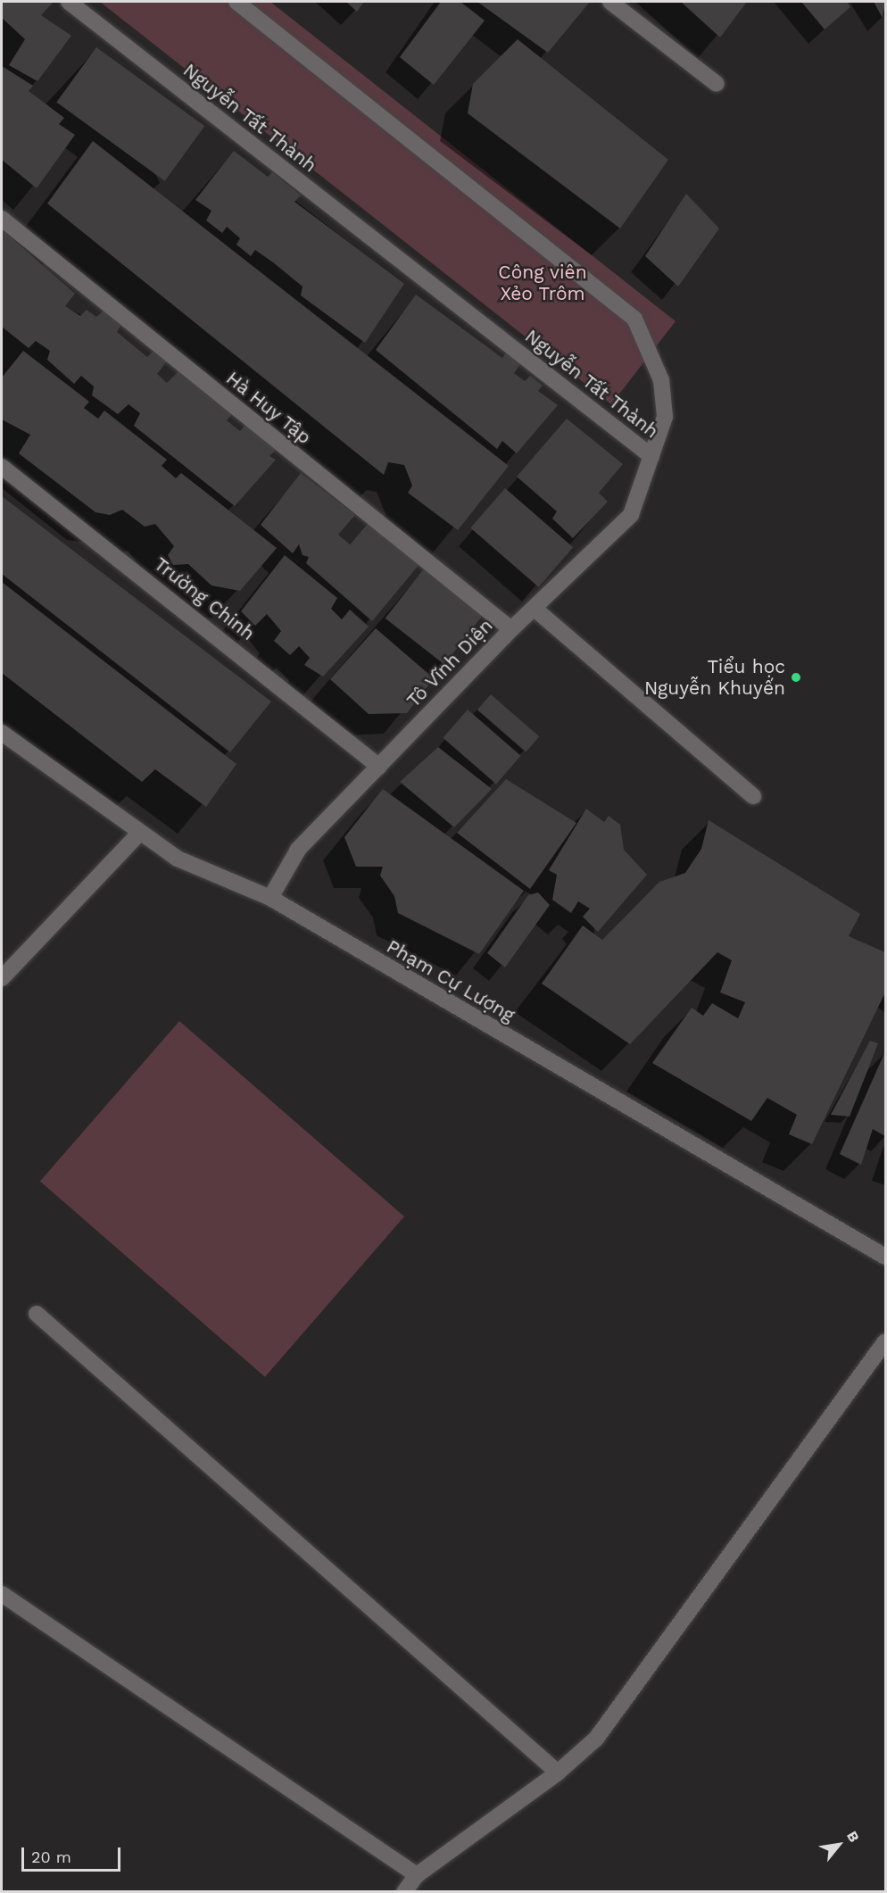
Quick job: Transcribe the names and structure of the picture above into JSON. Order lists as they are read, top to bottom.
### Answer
{
  "streets": {
    "street": [
      "Nguyễn Tất Thành",
      "Hà Huy Tập",
      "Trường Chinh",
      "Tô Vĩnh Diện",
      "Phạm Cự Lượng"
    ]
  },
  "crossings": [
    ["Nguyễn Tất Thành", "Tô Vĩnh Diện"],
    ["Hà Huy Tập", "Tô Vĩnh Diện"],
    ["Trường Chinh", "Tô Vĩnh Diện"],
    ["Tô Vĩnh Diện", "Phạm Cự Lượng"]
  ],
  "parks": ["Công viên Xẻo Trôm"],
  "places": ["Tiểu học Nguyễn Khuyến"],
  "scale_bar": "20 m",
  "north": "top right"
}
